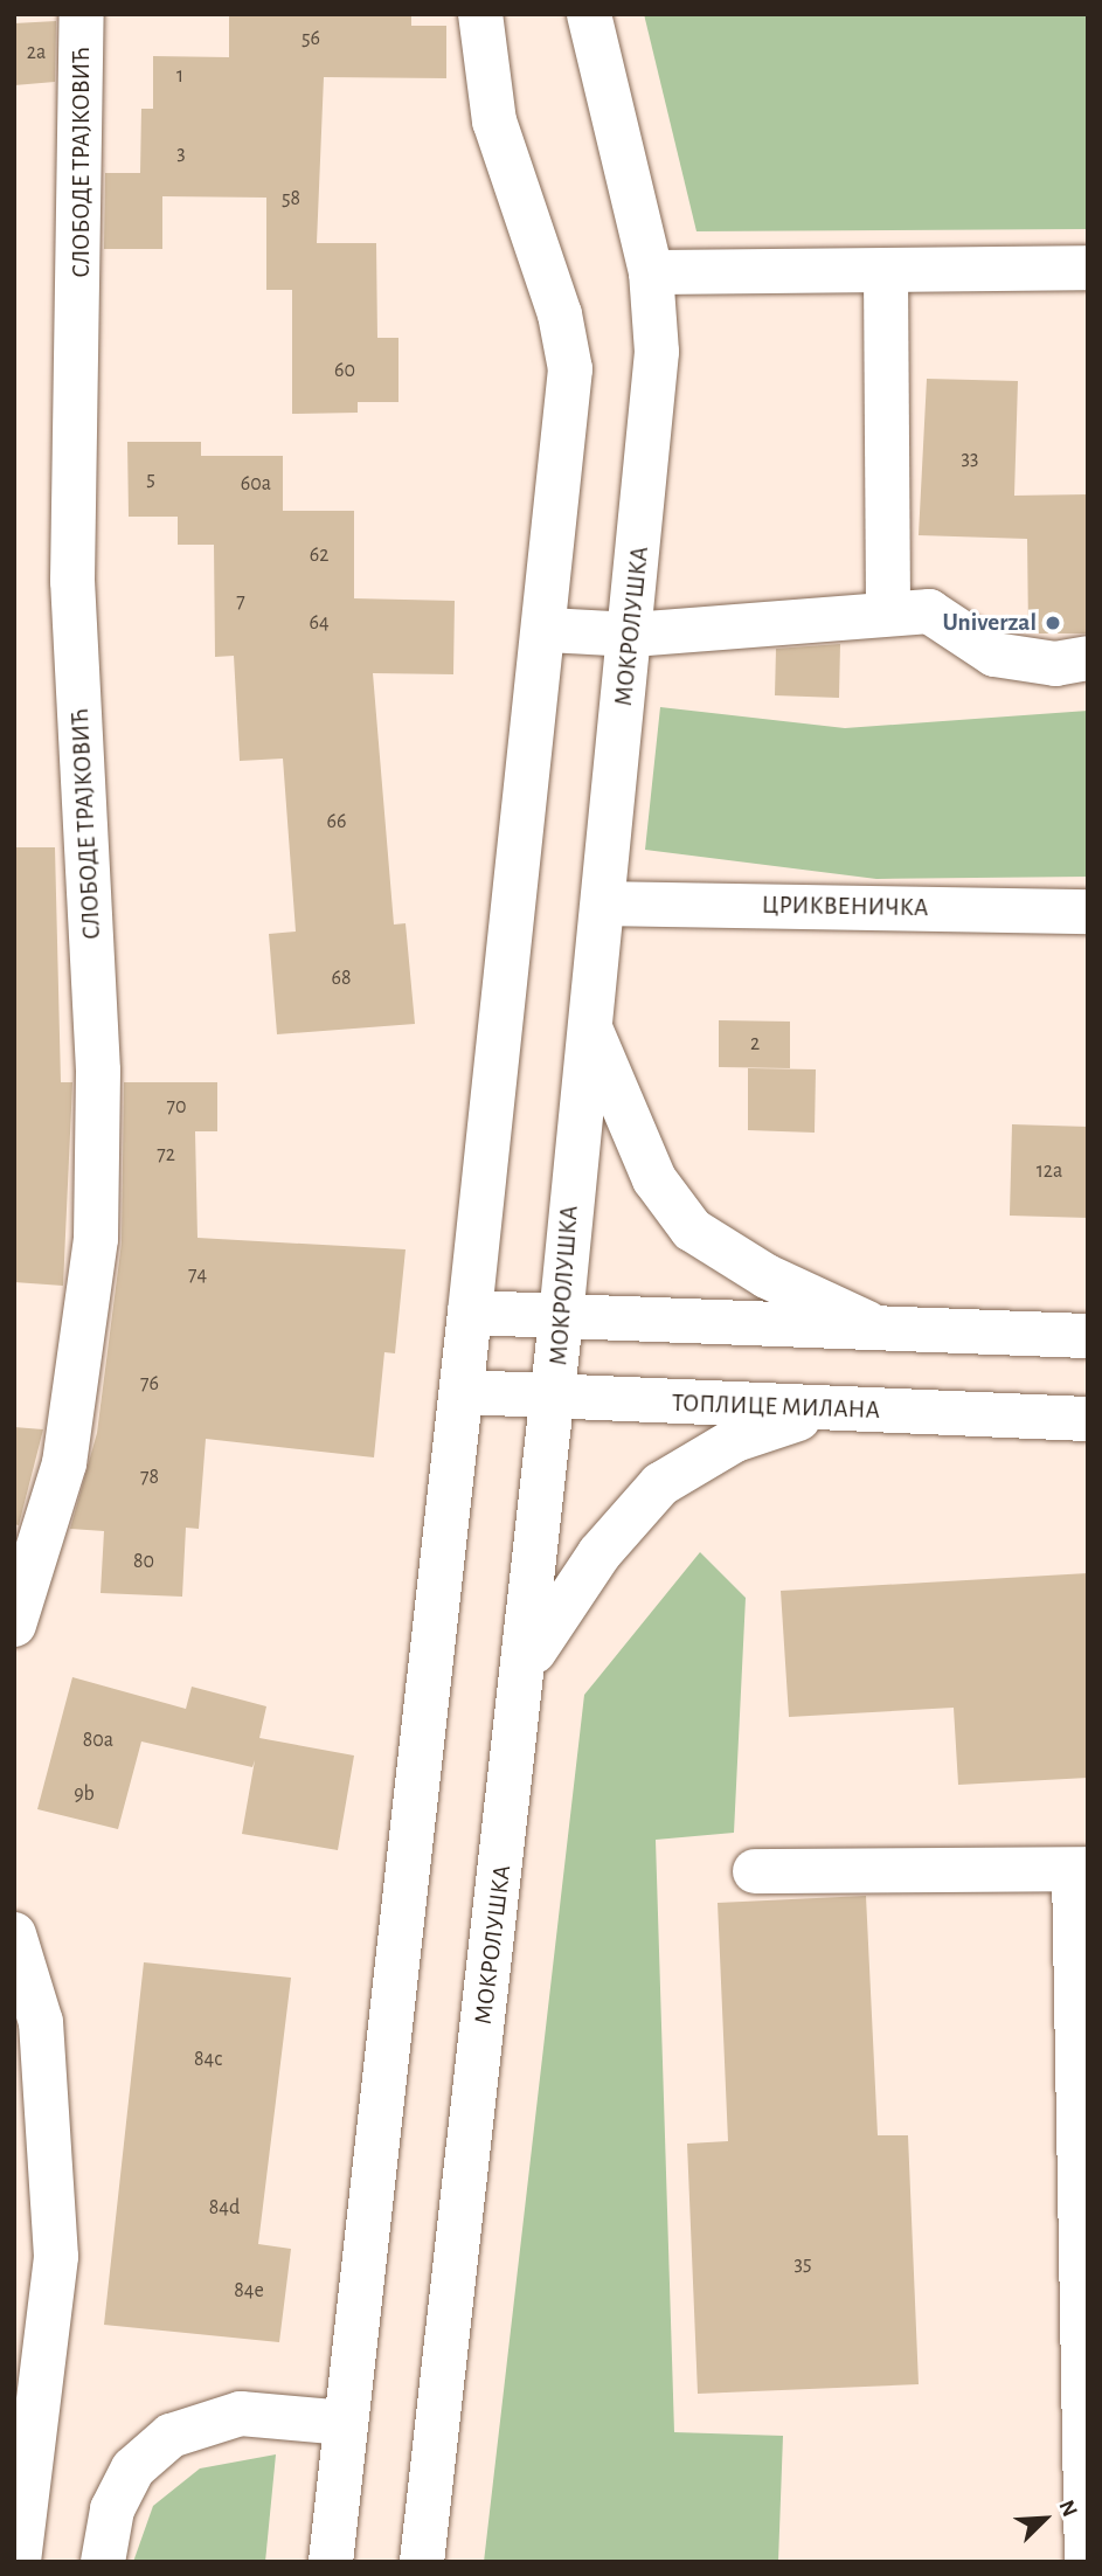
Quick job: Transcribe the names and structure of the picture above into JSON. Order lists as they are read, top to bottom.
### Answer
{
  "streets": {
    "street": [
      "СЛОБОДЕ ТРАЈКОВИЋ",
      "МОКРОЛУШКА",
      "ЦРИКВЕНИЧКА",
      "ТОПЛИЦЕ МИЛАНА"
    ]
  },
  "crossings": [
    ["МОКРОЛУШКА", "ЦРИКВЕНИЧКА"],
    ["МОКРОЛУШКА", "ТОПЛИЦЕ МИЛАНА"]
  ],
  "places": ["Univerzal"],
  "house_numbers": [
    "56",
    "2a",
    "1",
    "3",
    "58",
    "60",
    "33",
    "5",
    "60a",
    "62",
    "7",
    "64",
    "66",
    "68",
    "2",
    "70",
    "72",
    "12a",
    "74",
    "76",
    "78",
    "80",
    "80a",
    "9b",
    "84c",
    "84d",
    "35",
    "84e"
  ],
  "north": "top right"
}
